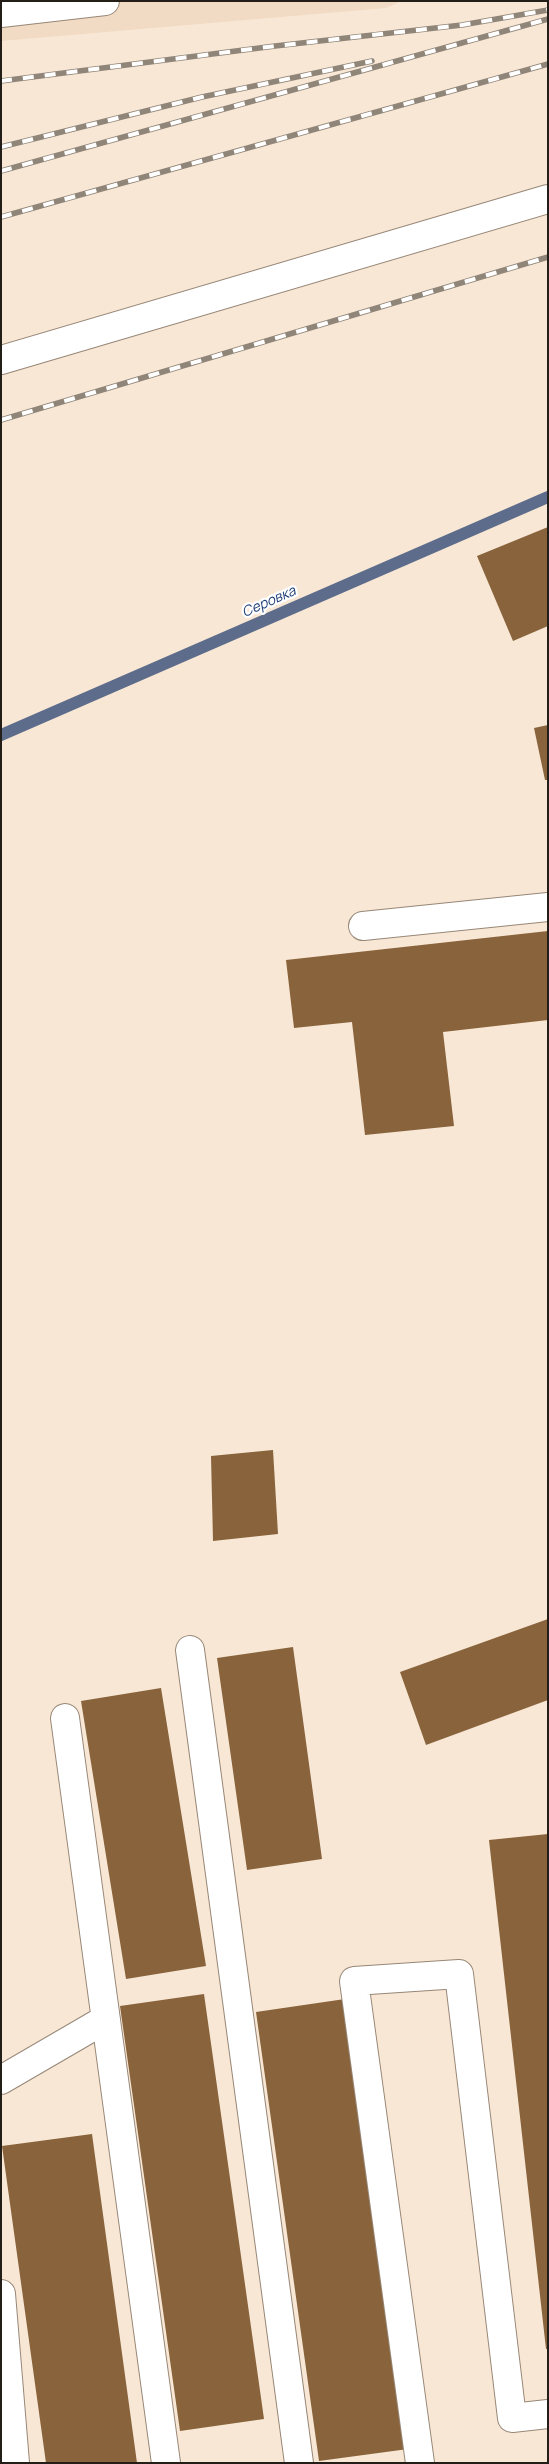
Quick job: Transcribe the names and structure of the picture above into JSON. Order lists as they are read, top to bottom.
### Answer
{
  "water": ["Серовка"]
}
